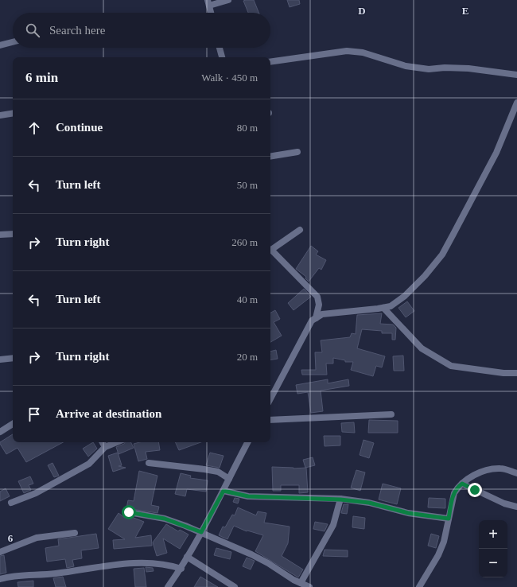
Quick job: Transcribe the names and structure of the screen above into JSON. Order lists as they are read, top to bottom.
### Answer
{
  "page": {
    "search": "Search here",
    "heading": ["6 min", "Walk · 450 m"],
    "list": [
      ["Continue", "80 m"],
      ["Turn left", "50 m"],
      ["Turn right", "260 m"],
      ["Turn left", "40 m"],
      ["Turn right", "20 m"],
      "Arrive at destination"
    ],
    "map_buttons": ["+", "−"]
  },
  "grid": {
    "columns": ["D", "E"],
    "rows": ["6"]
  }
}
